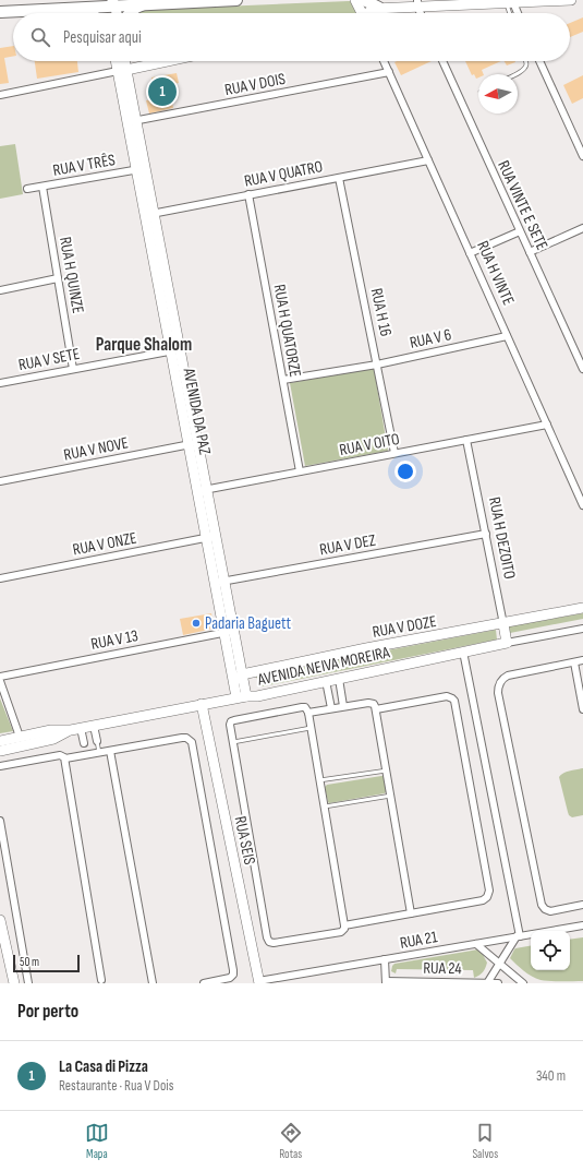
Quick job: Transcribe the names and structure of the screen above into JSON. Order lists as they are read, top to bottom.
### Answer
{
  "streets": {
    "street": [
      "RUA V DOIS",
      "RUA V TRÊS",
      "RUA V QUATRO",
      "RUA VINTE E SETE",
      "RUA H VINTE",
      "RUA H QUINZE",
      "RUA H 16",
      "RUA H QUATORZE",
      "RUA V 6",
      "RUA V SETE",
      "AVENIDA DA PAZ",
      "RUA V OITO",
      "RUA V NOVE",
      "RUA H DEZOITO",
      "RUA V ONZE",
      "RUA V DEZ",
      "RUA V DOZE",
      "RUA V 13",
      "AVENIDA NEIVA MOREIRA",
      "RUA SEIS",
      "RUA 21",
      "RUA 24"
    ]
  },
  "crossings": [
    ["RUA V DOIS", "RUA H VINTE"],
    ["RUA V DOIS", "AVENIDA DA PAZ"],
    ["RUA V TRÊS", "RUA H QUINZE"],
    ["RUA V TRÊS", "AVENIDA DA PAZ"],
    ["RUA V QUATRO", "RUA H VINTE"],
    ["RUA V QUATRO", "RUA H 16"],
    ["RUA V QUATRO", "RUA H QUATORZE"],
    ["RUA V QUATRO", "AVENIDA DA PAZ"],
    ["RUA H VINTE", "RUA V 6"],
    ["RUA H VINTE", "RUA V OITO"],
    ["RUA H QUINZE", "RUA V SETE"],
    ["RUA H 16", "RUA V 6"],
    ["RUA H 16", "RUA V OITO"],
    ["RUA H QUATORZE", "RUA V 6"],
    ["RUA H QUATORZE", "RUA V OITO"],
    ["RUA V SETE", "AVENIDA DA PAZ"],
    ["AVENIDA DA PAZ", "RUA V OITO"],
    ["AVENIDA DA PAZ", "RUA V NOVE"],
    ["AVENIDA DA PAZ", "RUA V ONZE"],
    ["AVENIDA DA PAZ", "RUA V DEZ"],
    ["AVENIDA DA PAZ", "RUA V DOZE"],
    ["AVENIDA DA PAZ", "RUA V 13"],
    ["AVENIDA DA PAZ", "AVENIDA NEIVA MOREIRA"],
    ["RUA V OITO", "RUA H DEZOITO"],
    ["RUA H DEZOITO", "RUA V DEZ"],
    ["RUA H DEZOITO", "RUA V DOZE"],
    ["RUA H DEZOITO", "AVENIDA NEIVA MOREIRA"],
    ["AVENIDA NEIVA MOREIRA", "RUA SEIS"],
    ["RUA SEIS", "RUA 21"]
  ],
  "districts": ["Parque Shalom"],
  "places": ["Padaria Baguett"],
  "scale_bar": "50 m",
  "north": "left",
  "page": {
    "search": "Pesquisar aqui",
    "pins": "1",
    "scale": "50 m",
    "heading": "Por perto",
    "list": [
      {
        "mark": "1",
        "name": "La Casa di Pizza",
        "note": "Restaurante · Rua V Dois",
        "value": "340 m"
      }
    ],
    "nav": ["Mapa", "Rotas", "Salvos"]
  }
}
